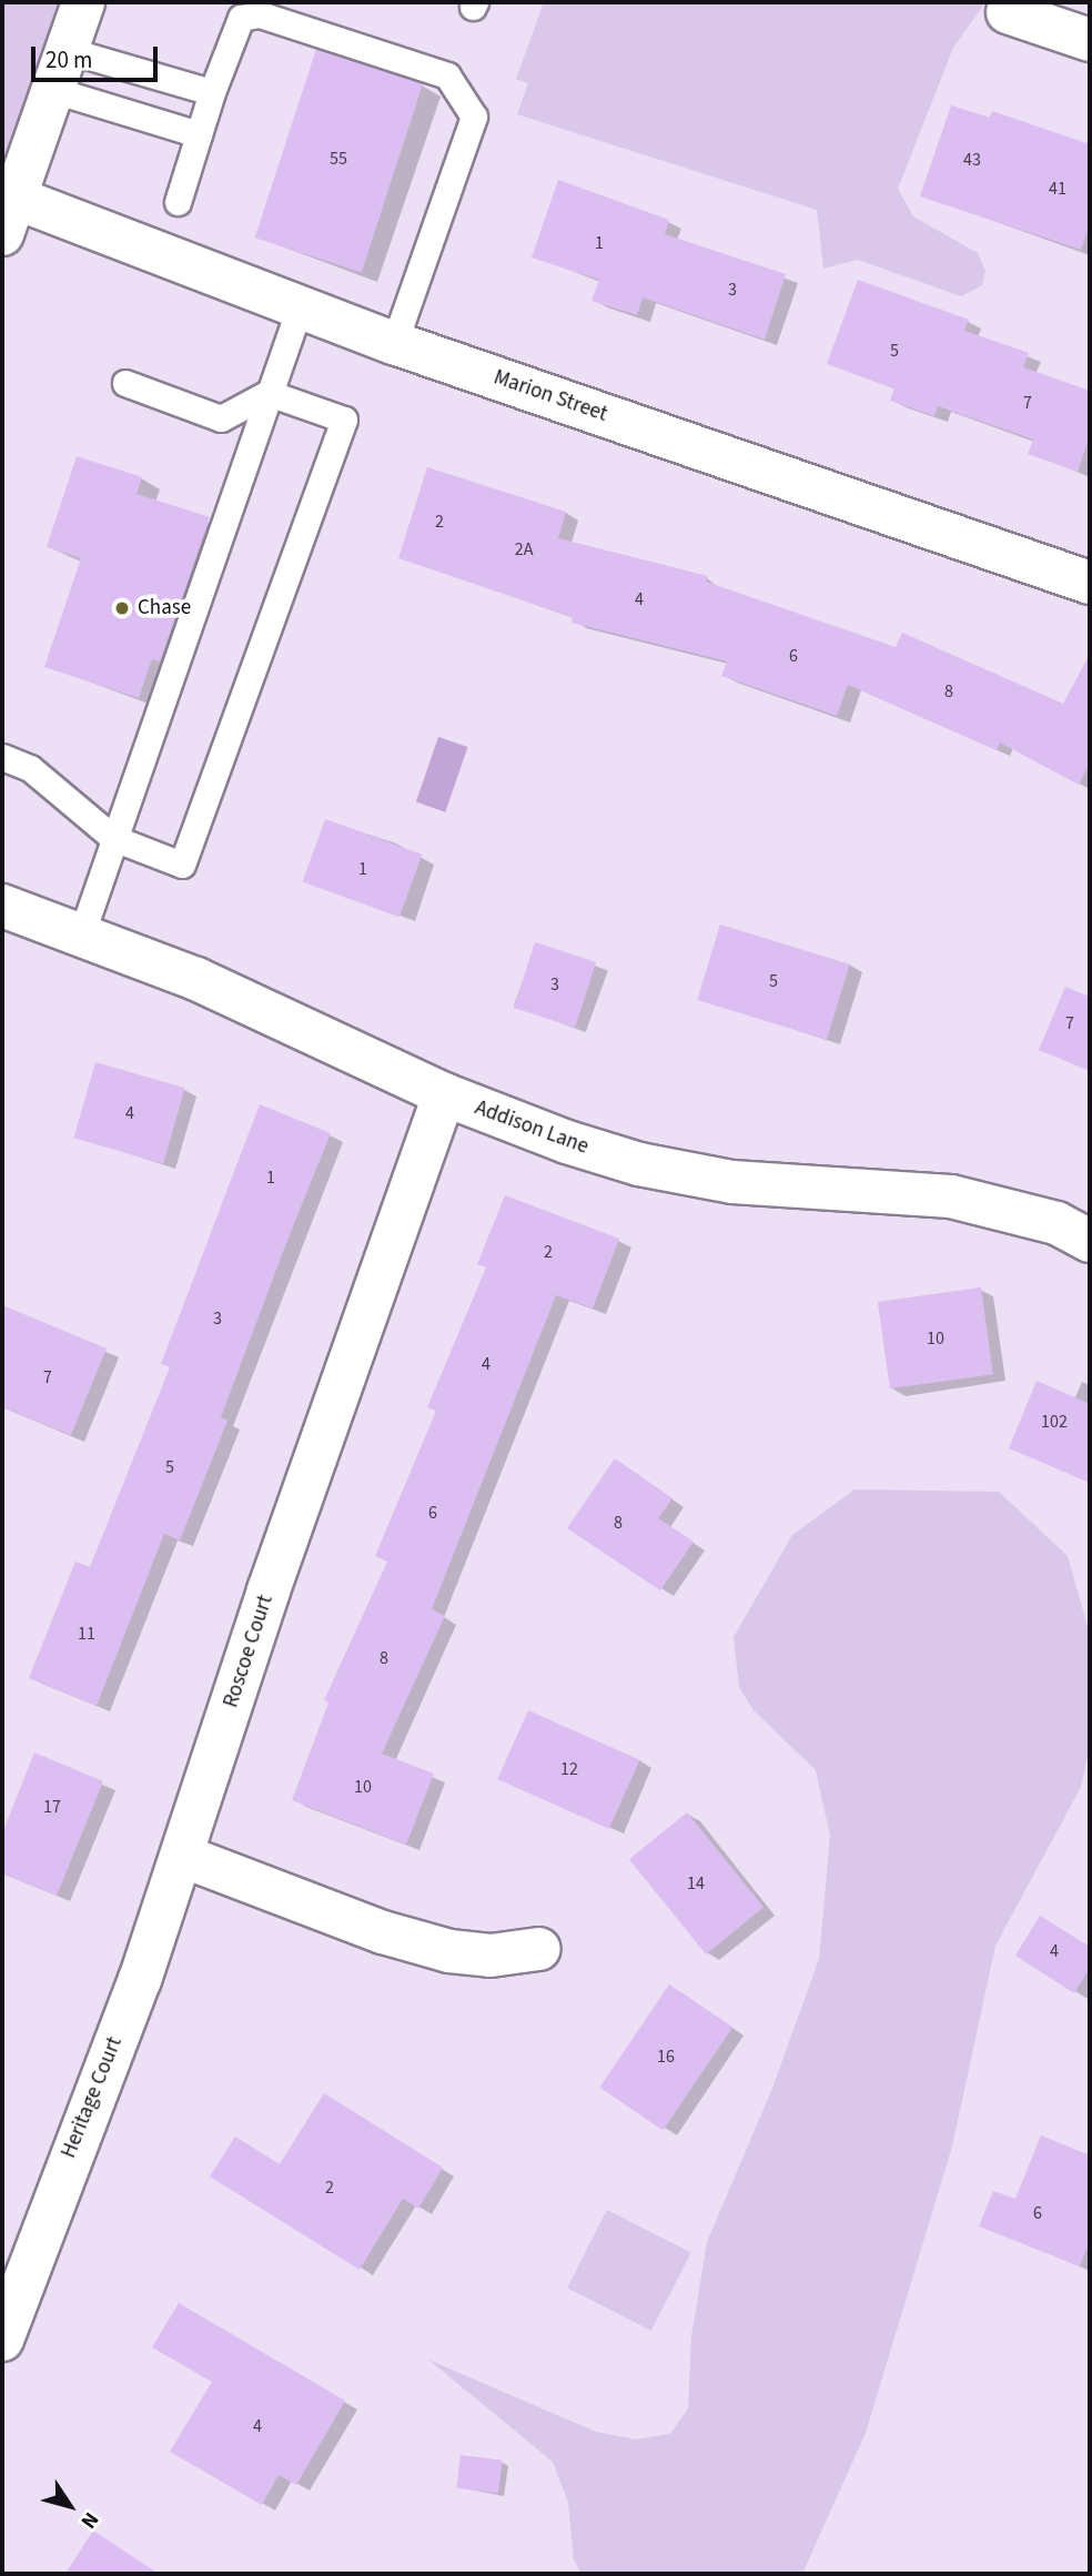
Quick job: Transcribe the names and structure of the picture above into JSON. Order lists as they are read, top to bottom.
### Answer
{
  "streets": {
    "street": [
      "Marion Street",
      "Addison Lane",
      "Roscoe Court",
      "Heritage Court"
    ]
  },
  "crossings": [
    ["Addison Lane", "Roscoe Court"],
    ["Roscoe Court", "Heritage Court"]
  ],
  "places": ["Chase"],
  "house_numbers": [
    "55",
    "43",
    "41",
    "1",
    "3",
    "5",
    "7",
    "2",
    "2A",
    "4",
    "6",
    "8",
    "1",
    "5",
    "3",
    "7",
    "4",
    "1",
    "2",
    "3",
    "10",
    "4",
    "7",
    "102",
    "5",
    "6",
    "8",
    "11",
    "8",
    "12",
    "10",
    "17",
    "14",
    "4",
    "16",
    "2",
    "6",
    "4"
  ],
  "scale_bar": "20 m",
  "north": "bottom right"
}
